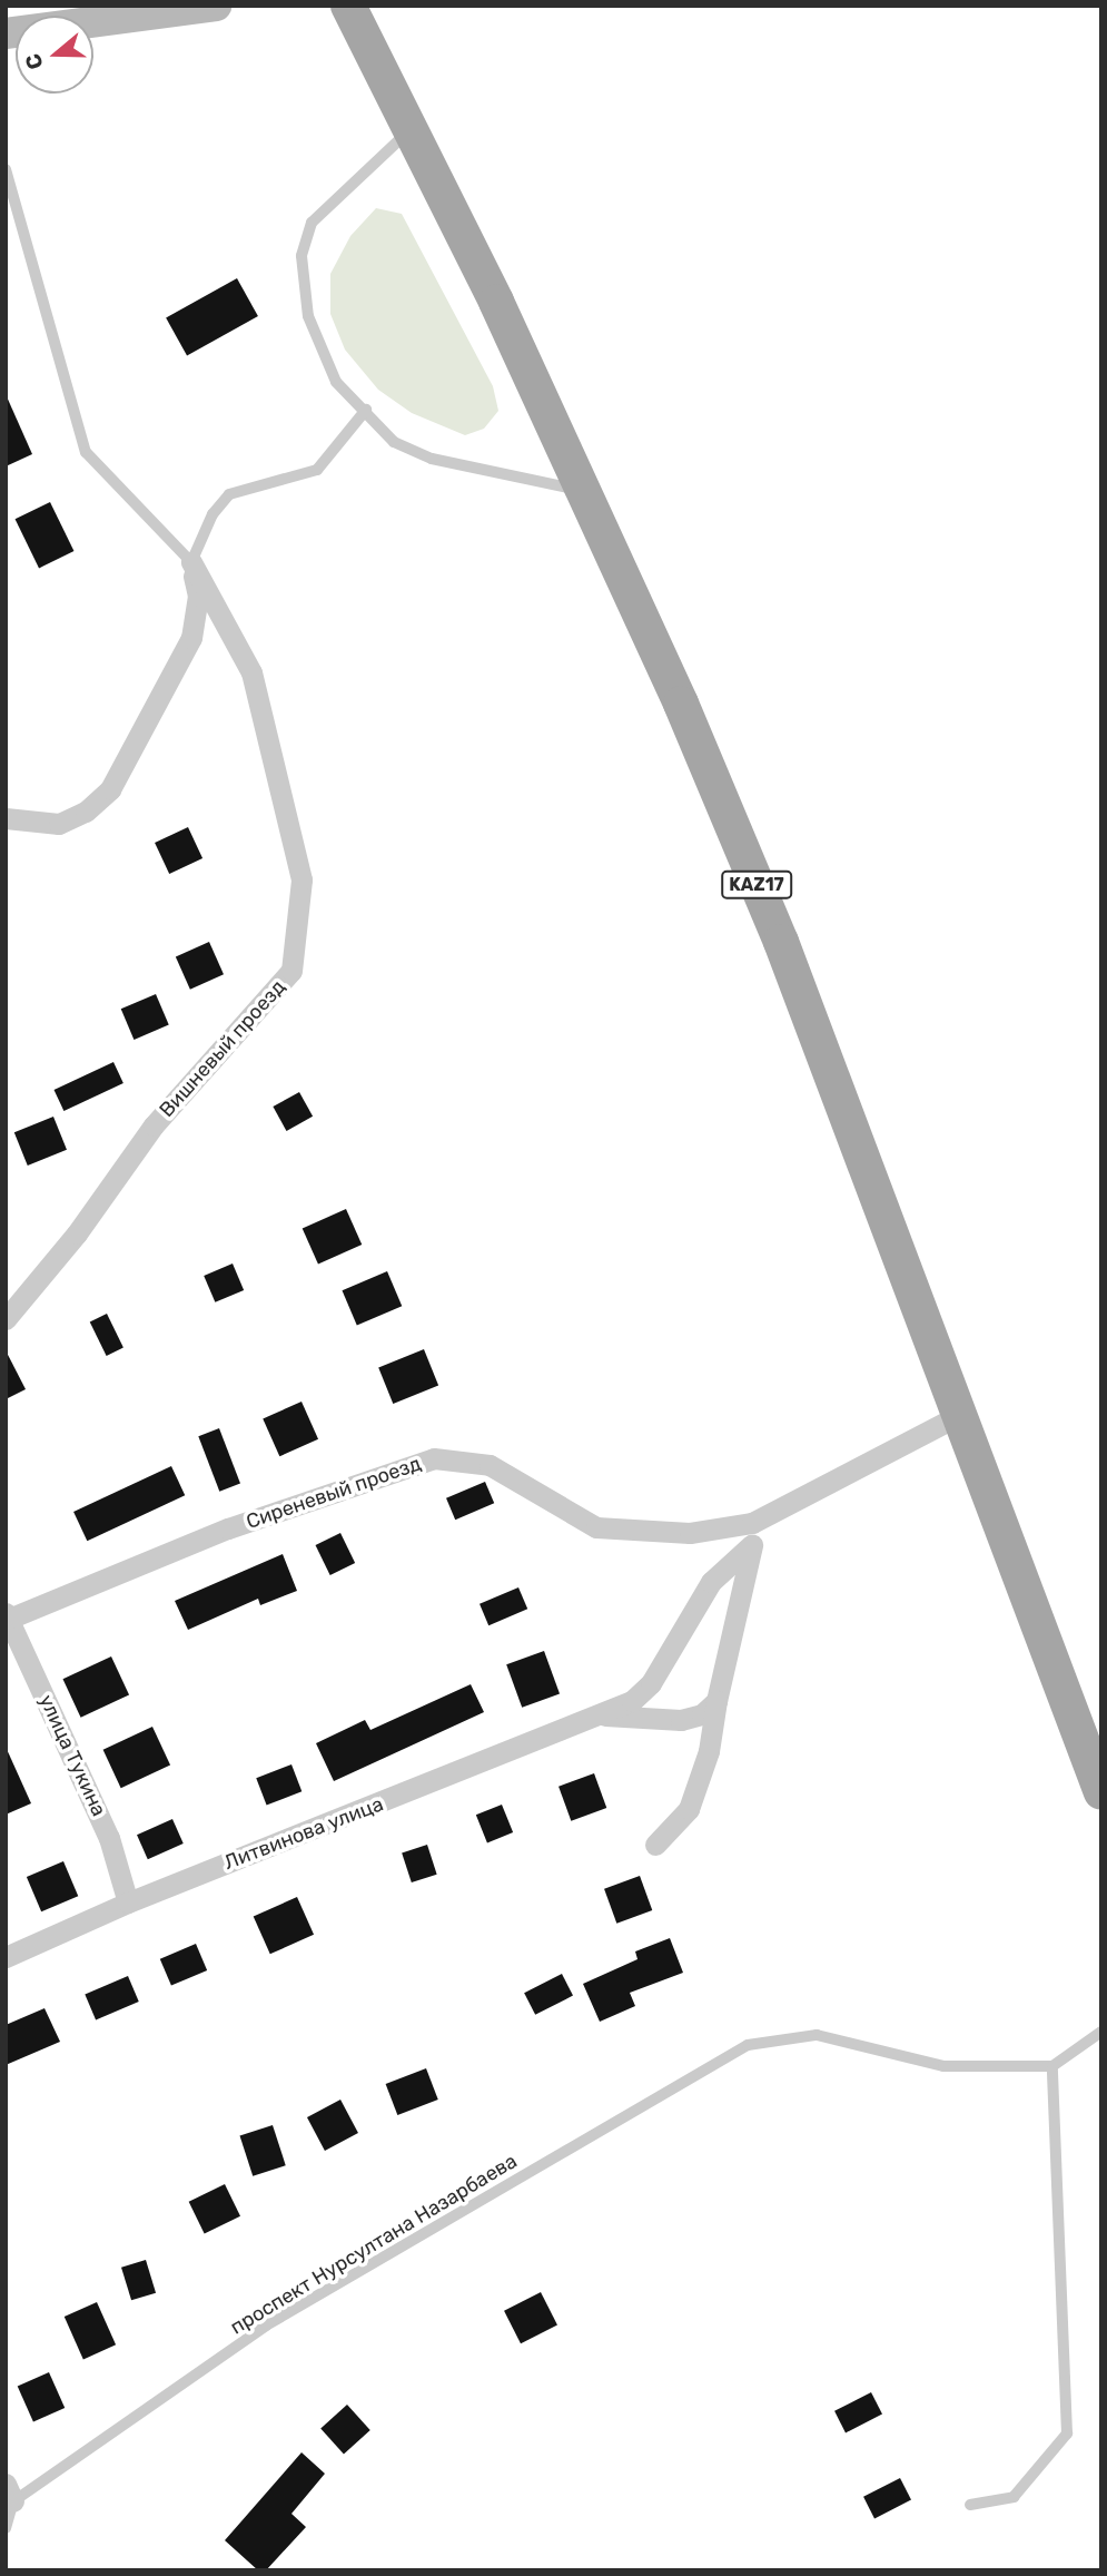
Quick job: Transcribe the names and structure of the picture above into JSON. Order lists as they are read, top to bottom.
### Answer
{
  "streets": {
    "main road": ["KAZ17"],
    "street": [
      "Вишневый проезд",
      "Сиреневый проезд",
      "улица Тукина",
      "Литвинова улица"
    ],
    "lane": ["проспект Нурсултана Назарбаева"]
  },
  "crossings": [
    ["KAZ17", "Сиреневый проезд"],
    ["Сиреневый проезд", "улица Тукина"],
    ["улица Тукина", "Литвинова улица"]
  ],
  "north": "left"
}
